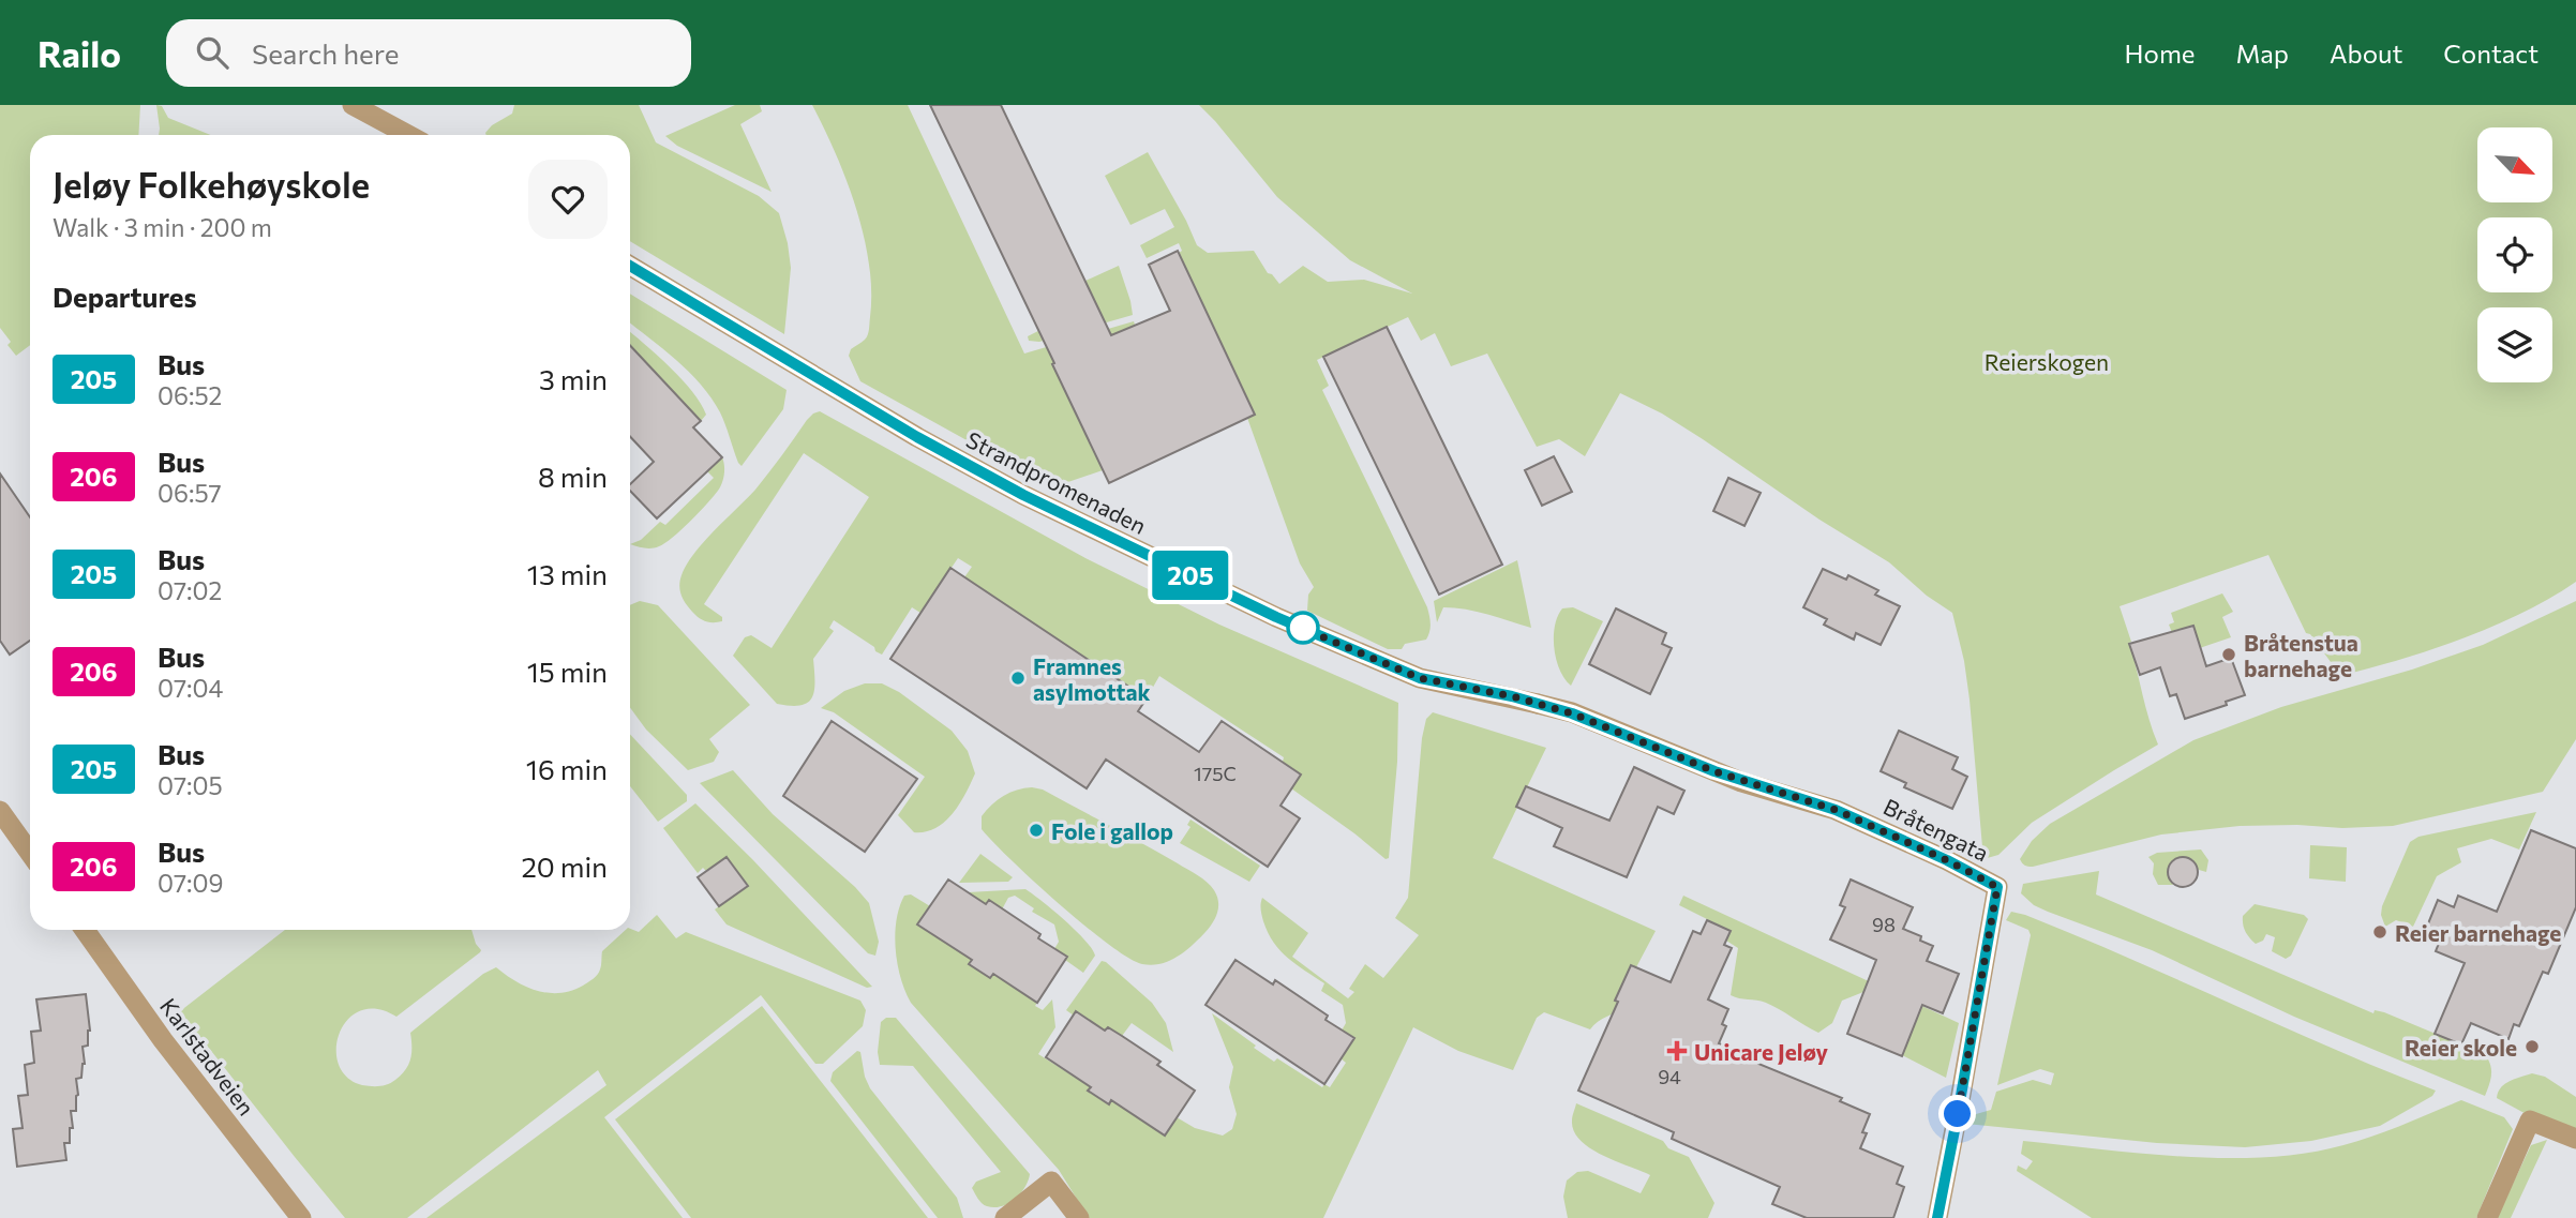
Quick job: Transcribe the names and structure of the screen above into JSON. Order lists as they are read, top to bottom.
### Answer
{
  "streets": {
    "street": ["Strandpromenaden", "Bråtengata", "Karlstadveien"]
  },
  "crossings": [
    ["Strandpromenaden", "Bråtengata"]
  ],
  "parks": ["Reierskogen"],
  "places": {
    "other": [
      "Bråtenstua barnehage",
      "Framnes asylmottak",
      "Fole i gallop",
      "Reier barnehage",
      "Reier skole"
    ],
    "health": ["Unicare Jeløy"]
  },
  "lines": ["bus line 205"],
  "house_numbers": ["175C", "98", "94"],
  "north": "bottom right",
  "page": {
    "header": "Railo",
    "search": "Search here",
    "nav": [
      "Home",
      "Map",
      "About",
      "Contact"
    ],
    "on_map": "205",
    "heading": [
      ["Jeløy Folkehøyskole", "Walk · 3 min · 200 m"],
      "Departures"
    ],
    "list": [
      {
        "mark": "205",
        "name": "Bus",
        "note": "06:52",
        "value": "3 min"
      },
      {
        "mark": "206",
        "name": "Bus",
        "note": "06:57",
        "value": "8 min"
      },
      {
        "mark": "205",
        "name": "Bus",
        "note": "07:02",
        "value": "13 min"
      },
      {
        "mark": "206",
        "name": "Bus",
        "note": "07:04",
        "value": "15 min"
      },
      {
        "mark": "205",
        "name": "Bus",
        "note": "07:05",
        "value": "16 min"
      },
      {
        "mark": "206",
        "name": "Bus",
        "note": "07:09",
        "value": "20 min"
      }
    ]
  }
}
